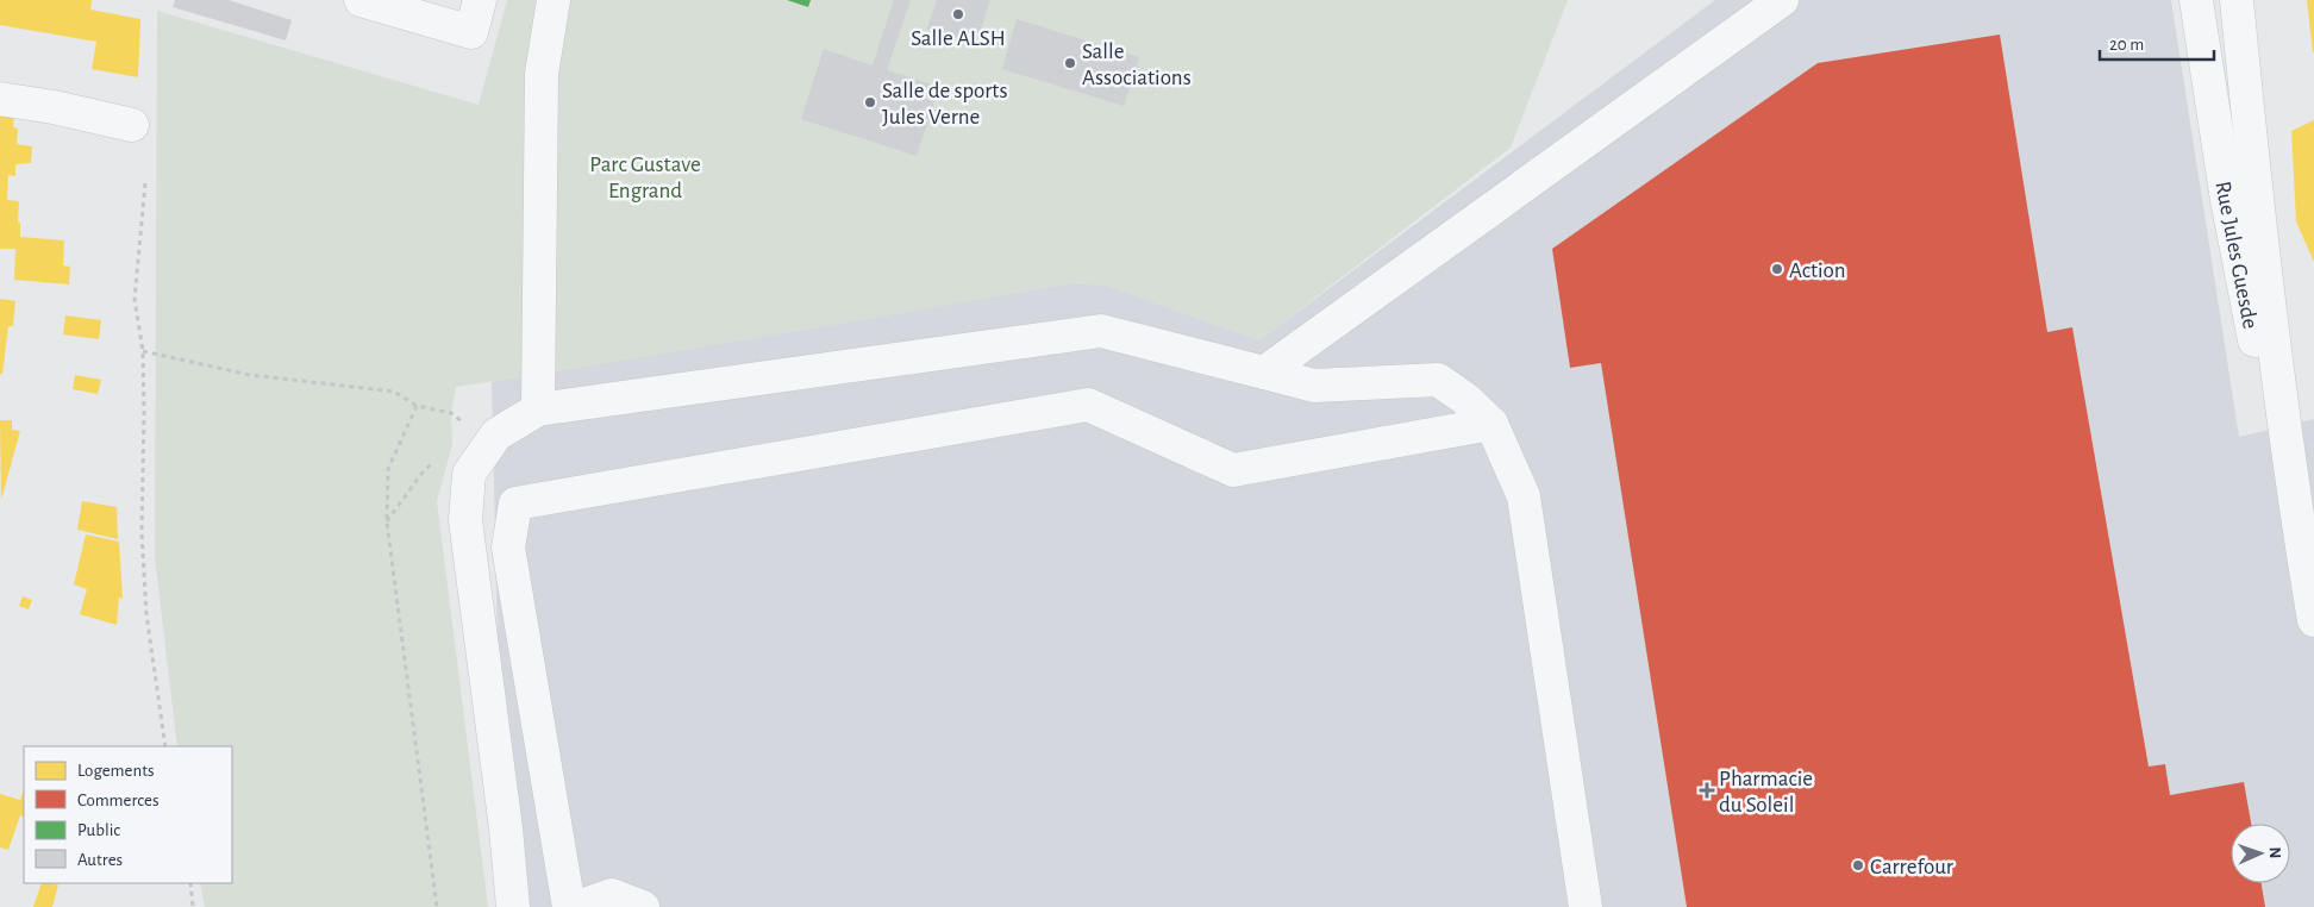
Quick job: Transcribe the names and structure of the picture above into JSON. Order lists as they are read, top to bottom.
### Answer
{
  "streets": {
    "street": ["Rue Jules Guesde"]
  },
  "parks": ["Parc Gustave Engrand"],
  "places": {
    "other": [
      "Salle ALSH",
      "Salle Associations",
      "Salle de sports Jules Verne",
      "Action",
      "Carrefour"
    ],
    "health": ["Pharmacie du Soleil"]
  },
  "legend": [
    "Logements",
    "Commerces",
    "Public",
    "Autres"
  ],
  "scale_bar": "20 m",
  "north": "right"
}
